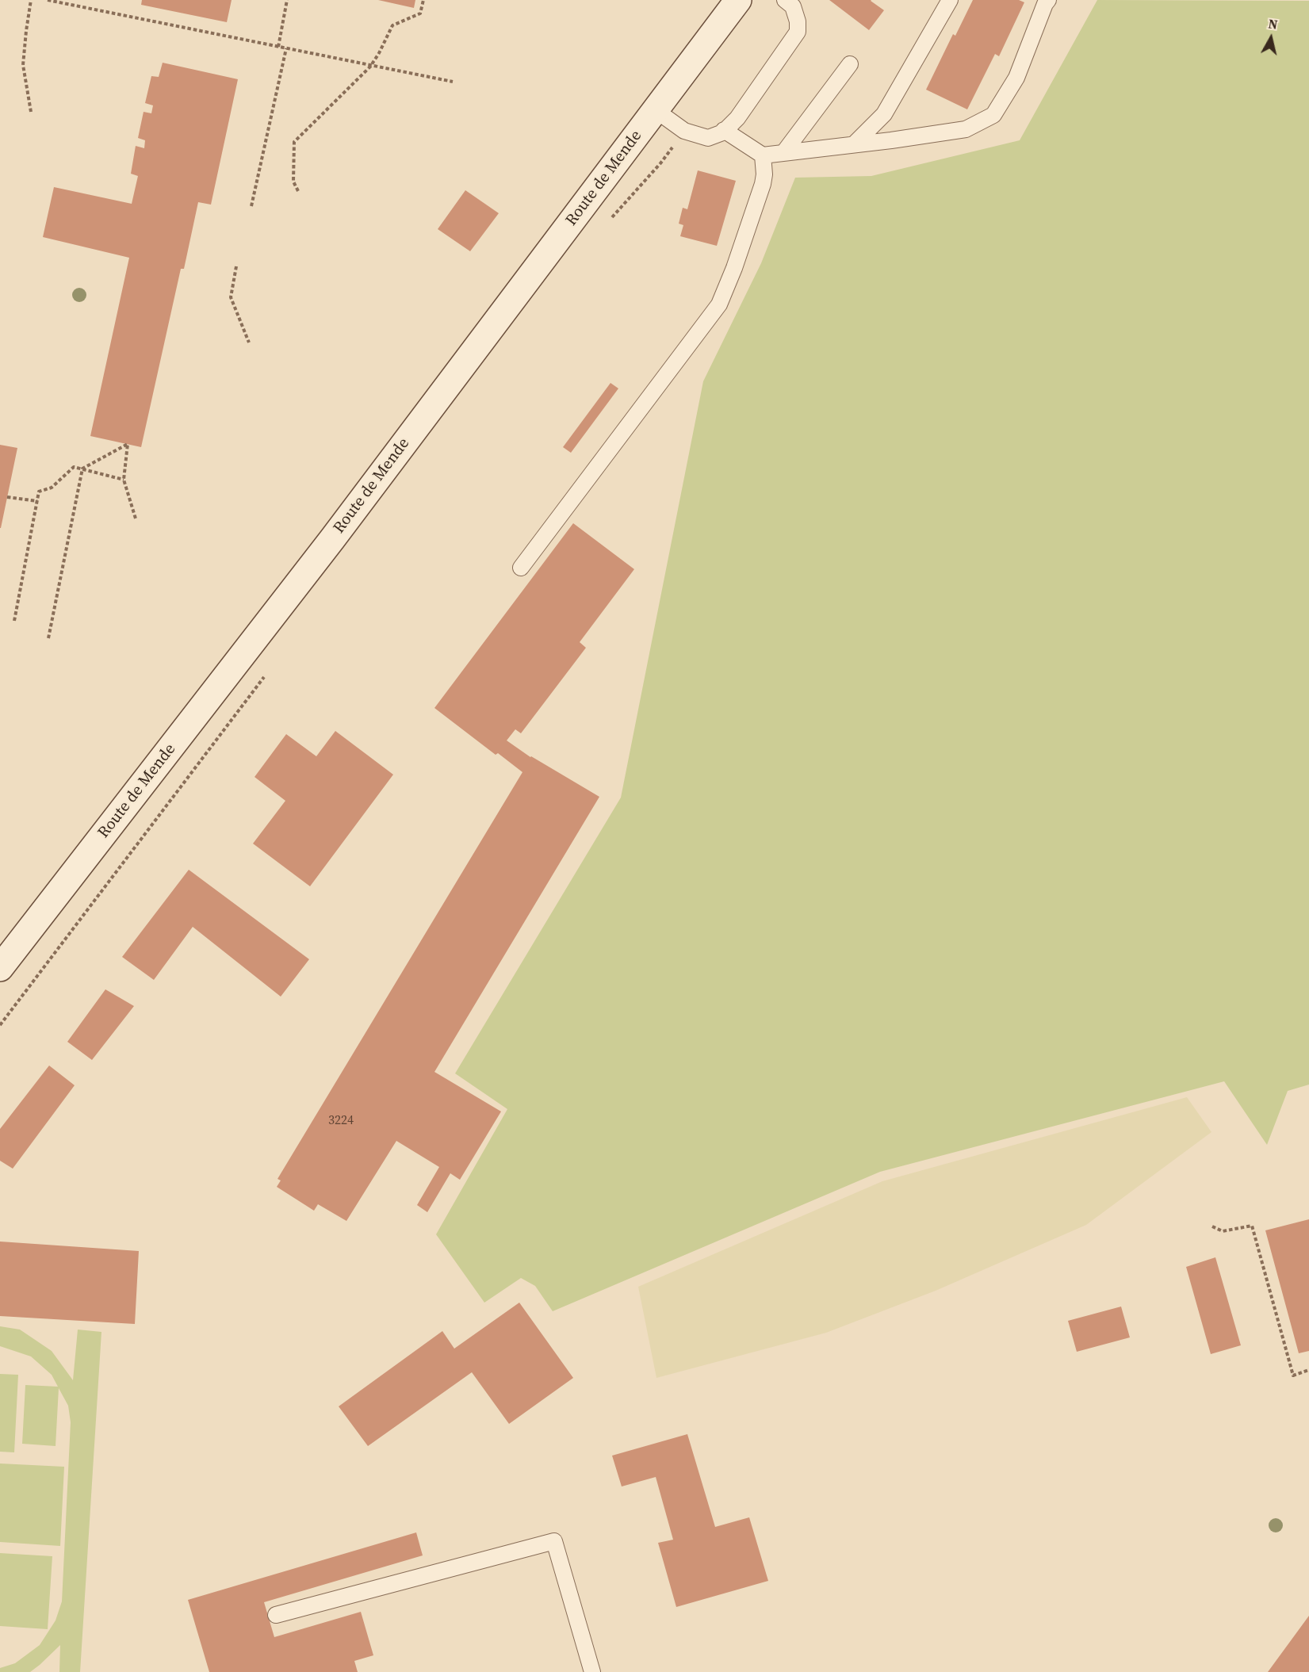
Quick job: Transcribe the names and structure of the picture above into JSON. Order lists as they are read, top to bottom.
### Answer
{
  "streets": {
    "main road": ["Route de Mende"]
  },
  "house_numbers": ["3224"],
  "north": "top"
}
